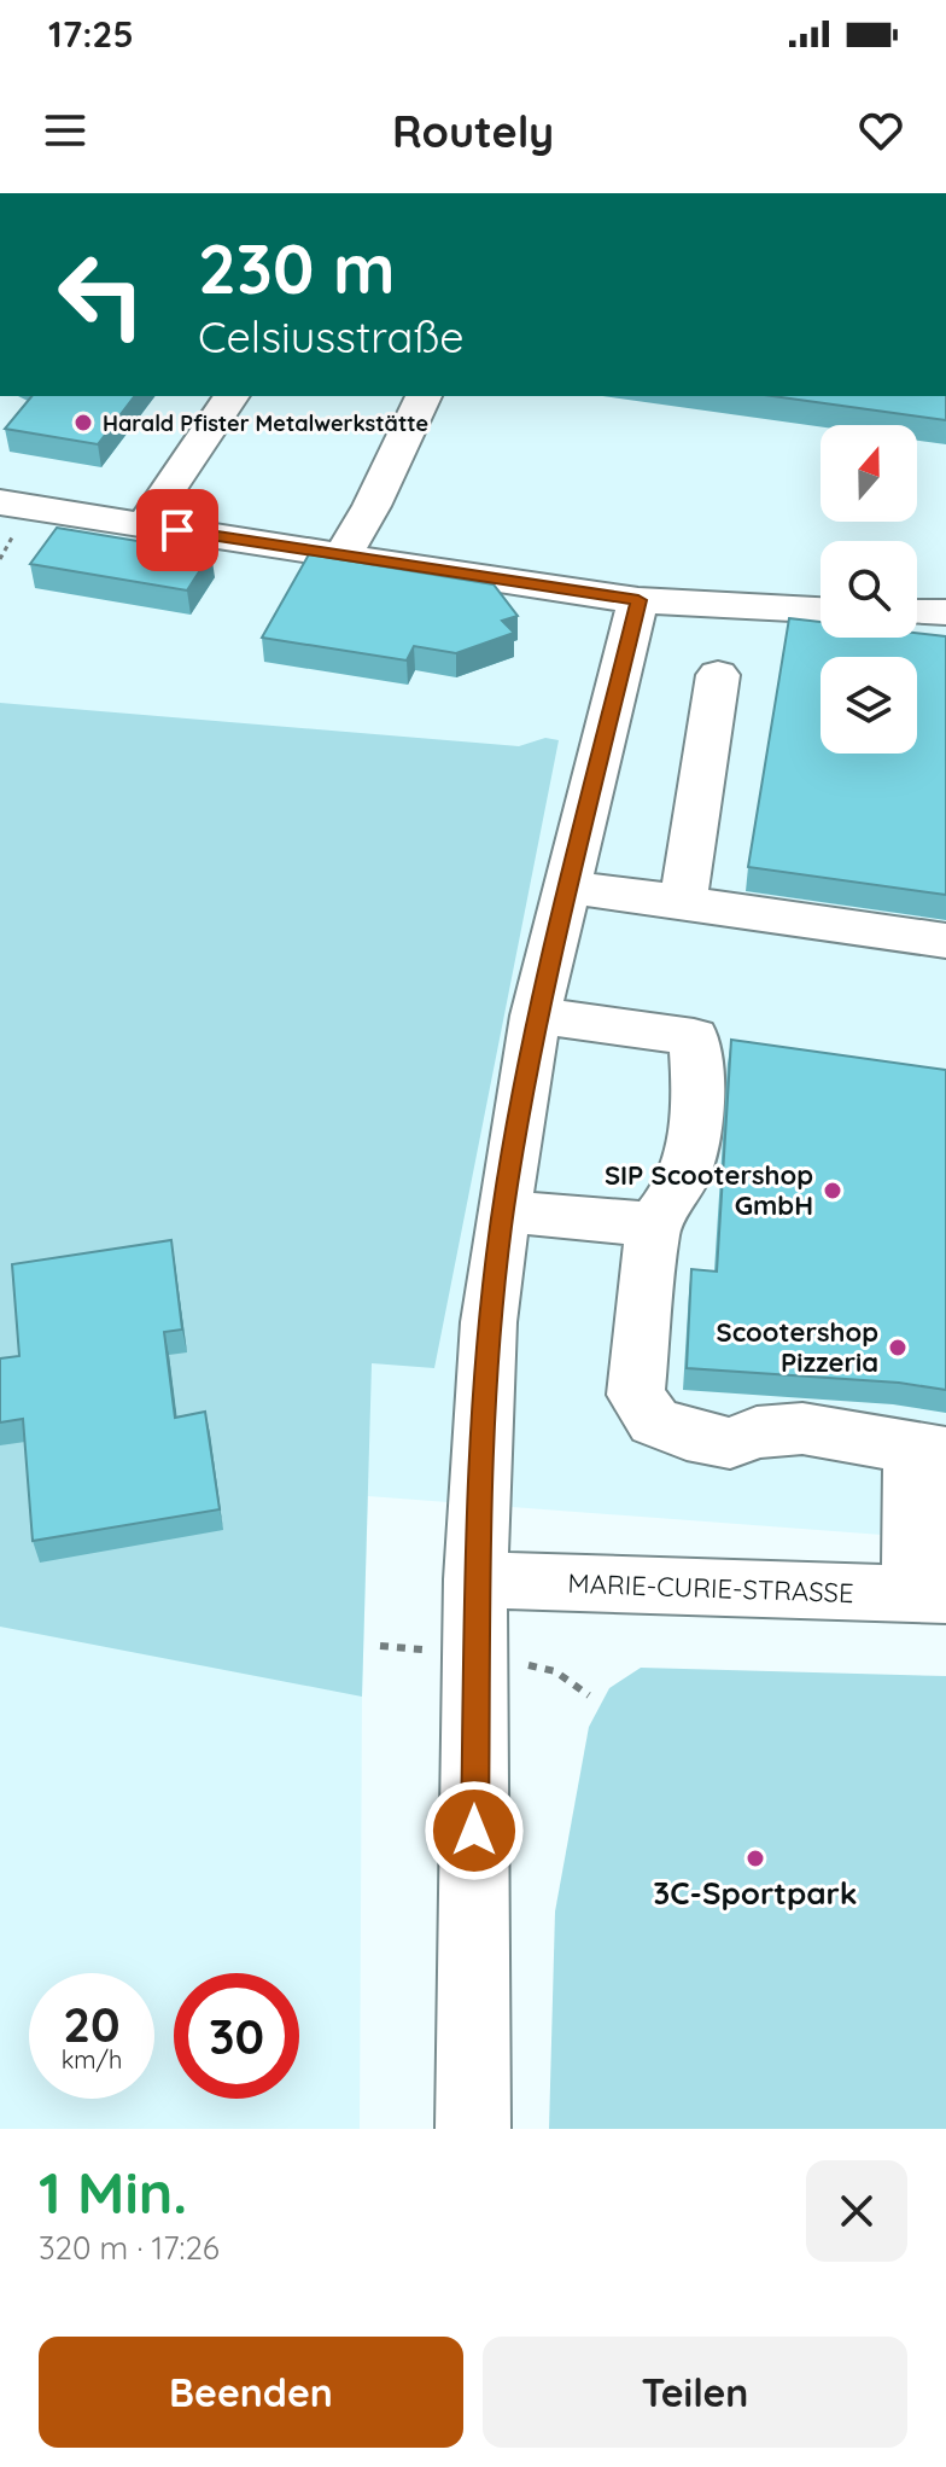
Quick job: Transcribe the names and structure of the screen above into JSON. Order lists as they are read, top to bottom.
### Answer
{
  "streets": {
    "street": ["MARIE-CURIE-STRASSE"]
  },
  "places": [
    "Harald Pfister Metalwerkstätte",
    "SIP Scootershop GmbH",
    "Scootershop Pizzeria",
    "3C-Sportpark"
  ],
  "north": "top",
  "page": {
    "status": "17:25",
    "header": "Routely",
    "turn": ["230 m", "Celsiusstraße"],
    "speed": "20 km/h",
    "limit": "30",
    "heading": ["1 Min.", "320 m · 17:26"],
    "buttons": ["Beenden", "Teilen"]
  }
}
